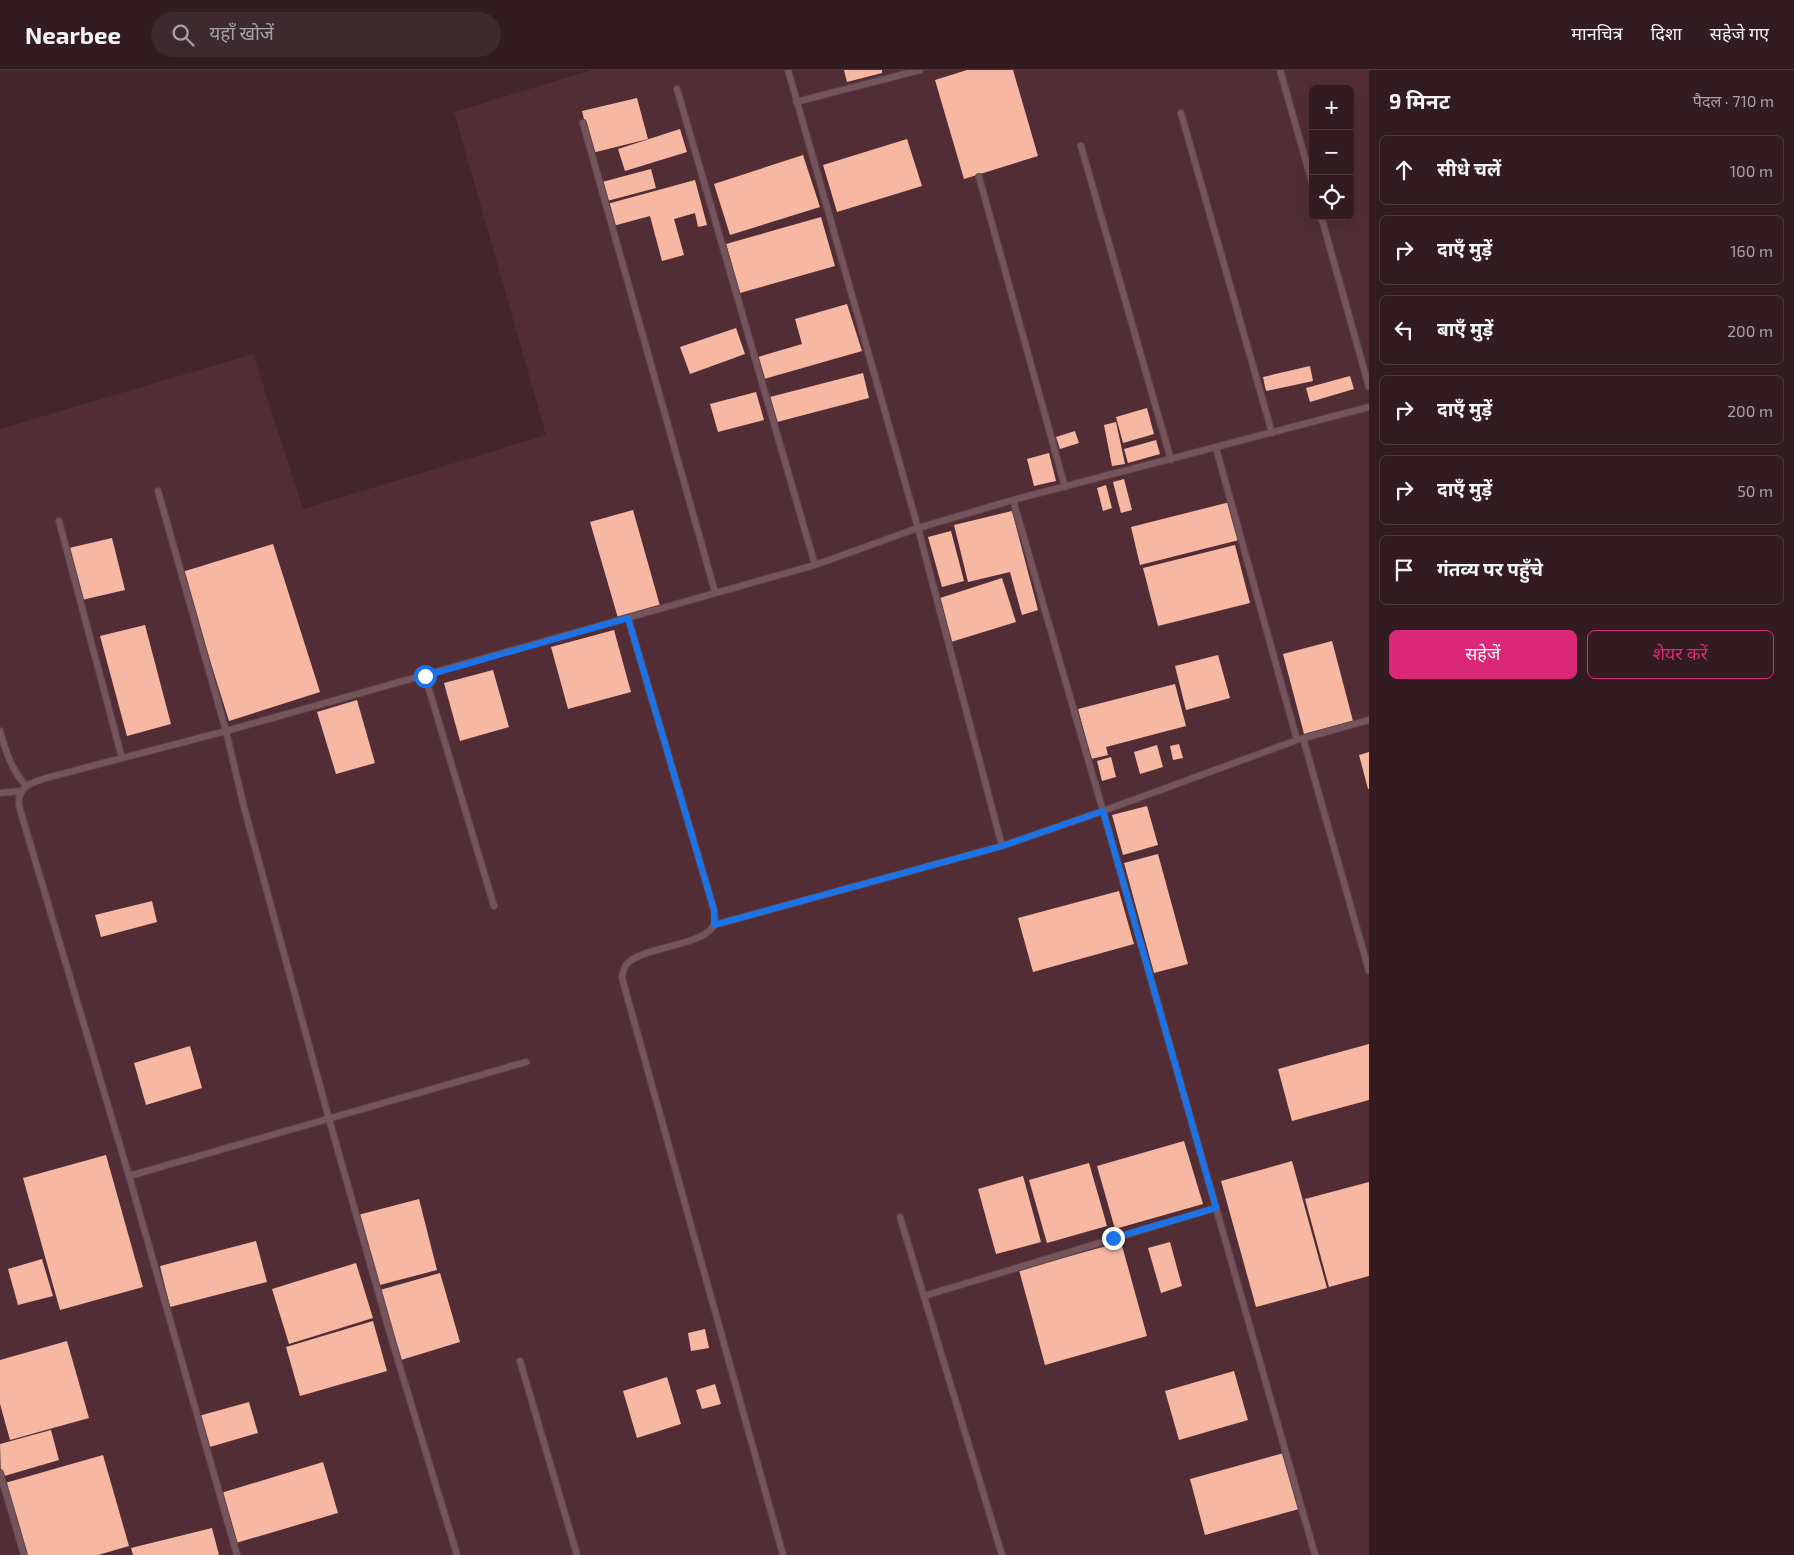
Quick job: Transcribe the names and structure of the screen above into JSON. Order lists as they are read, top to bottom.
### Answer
{
  "page": {
    "header": "Nearbee",
    "search": "यहाँ खोजें",
    "nav": ["मानचित्र", "दिशा", "सहेजे गए"],
    "heading": ["9 मिनट", "पैदल · 710 m"],
    "map_buttons": ["+", "−"],
    "list": [
      ["सीधे चलें", "100 m"],
      ["दाएँ मुड़ें", "160 m"],
      ["बाएँ मुड़ें", "200 m"],
      ["दाएँ मुड़ें", "200 m"],
      ["दाएँ मुड़ें", "50 m"],
      "गंतव्य पर पहुँचे"
    ],
    "buttons": ["सहेजें", "शेयर करें"]
  }
}
